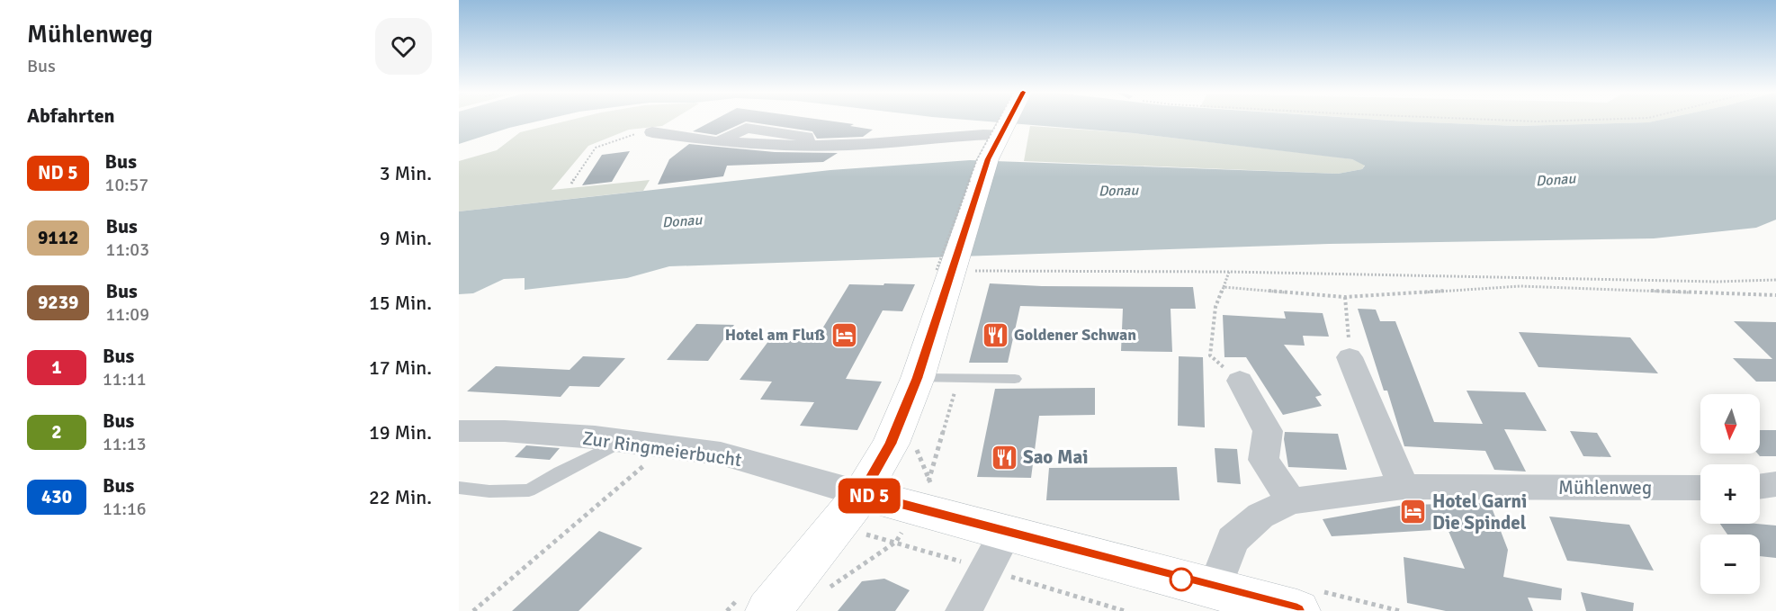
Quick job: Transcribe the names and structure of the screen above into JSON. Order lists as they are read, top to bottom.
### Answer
{
  "streets": {
    "street": ["Zur Ringmeierbucht", "Mühlenweg"]
  },
  "water": ["Donau"],
  "places": {
    "hotel": ["Hotel am Fluß", "Hotel Garni Die Spindel"],
    "restaurant": ["Goldener Schwan", "Sao Mai"]
  },
  "north": "bottom",
  "page": {
    "heading": [
      ["Mühlenweg", "Bus"],
      "Abfahrten"
    ],
    "on_map": "ND 5",
    "list": [
      {
        "mark": "ND 5",
        "name": "Bus",
        "note": "10:57",
        "value": "3 Min."
      },
      {
        "mark": "9112",
        "name": "Bus",
        "note": "11:03",
        "value": "9 Min."
      },
      {
        "mark": "9239",
        "name": "Bus",
        "note": "11:09",
        "value": "15 Min."
      },
      {
        "mark": "1",
        "name": "Bus",
        "note": "11:11",
        "value": "17 Min."
      },
      {
        "mark": "2",
        "name": "Bus",
        "note": "11:13",
        "value": "19 Min."
      },
      {
        "mark": "430",
        "name": "Bus",
        "note": "11:16",
        "value": "22 Min."
      }
    ],
    "map_buttons": ["+", "−"]
  }
}
